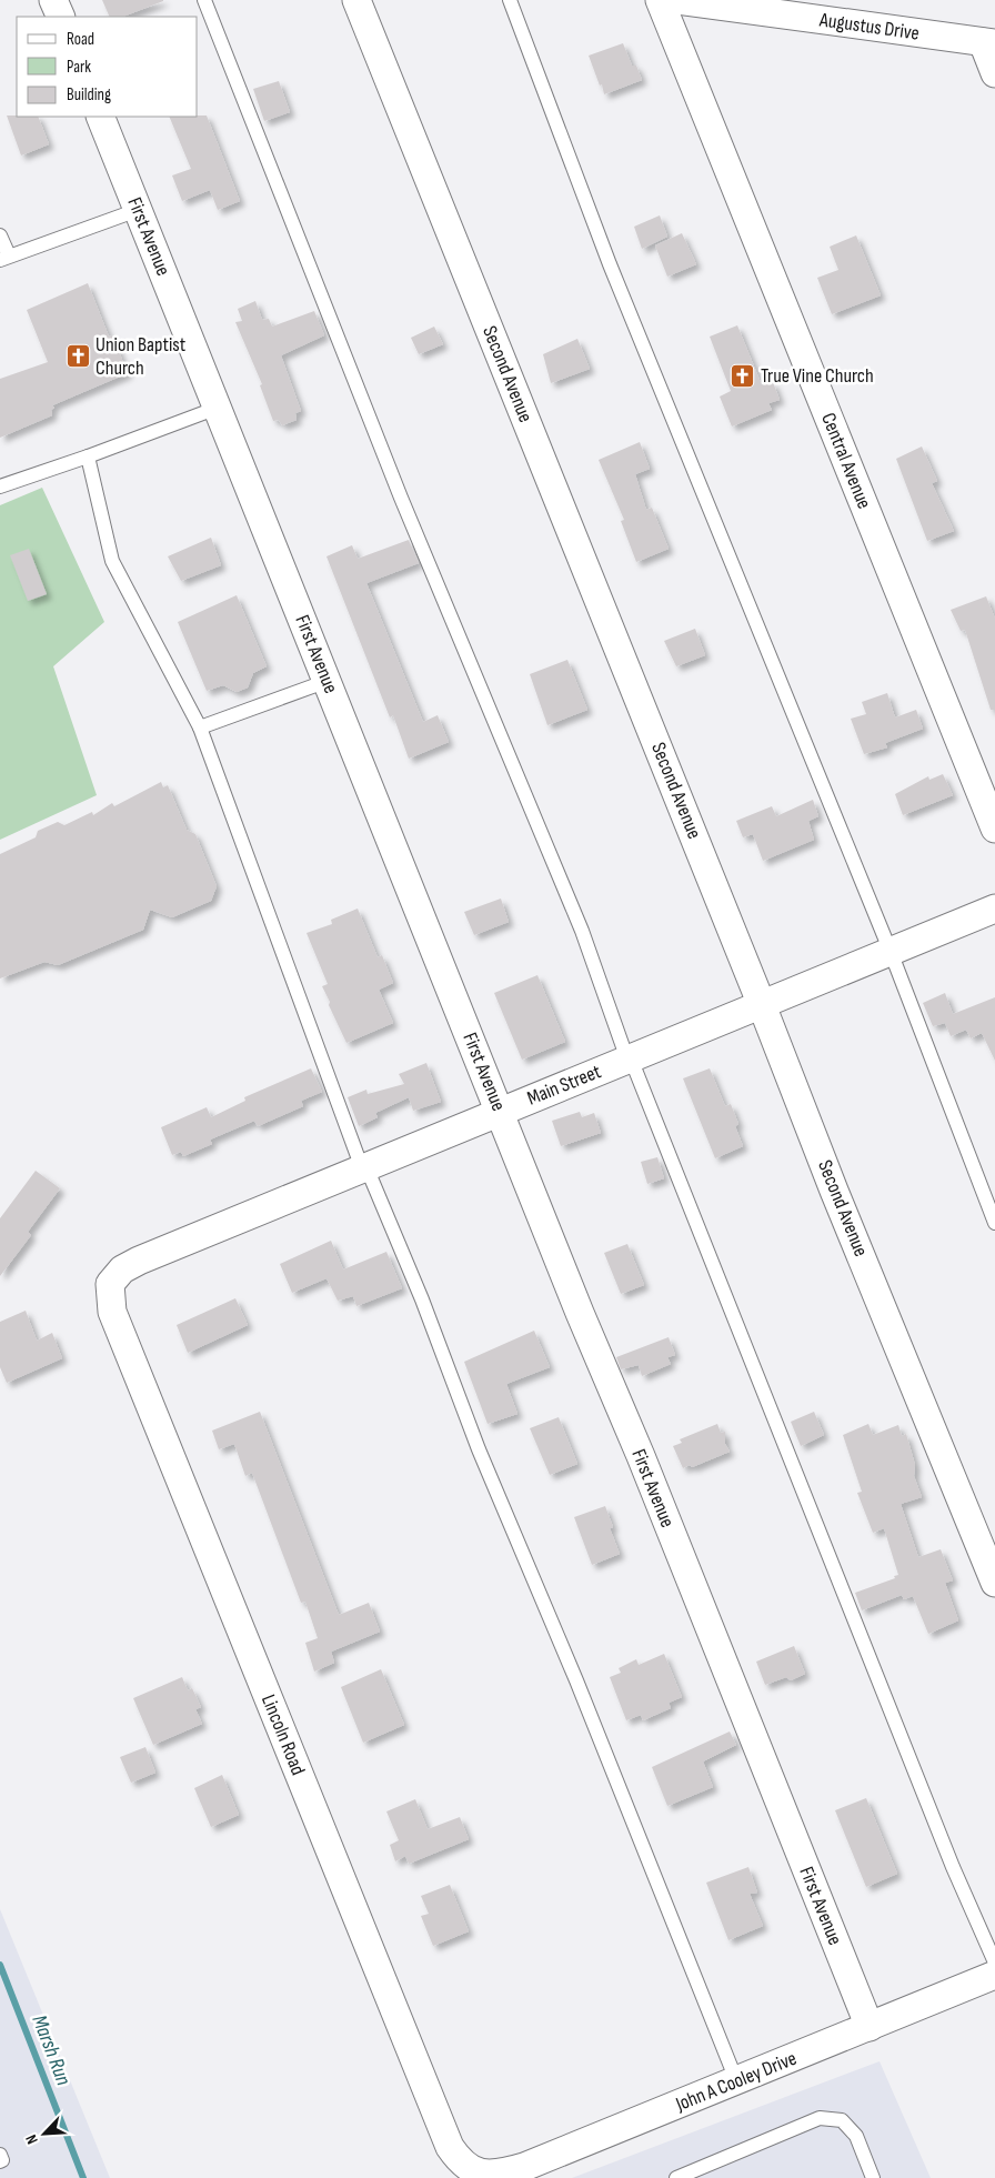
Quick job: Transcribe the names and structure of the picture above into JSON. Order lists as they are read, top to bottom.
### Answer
{
  "streets": {
    "street": [
      "Augustus Drive",
      "First Avenue",
      "Second Avenue",
      "Central Avenue",
      "Main Street",
      "Lincoln Road",
      "John A Cooley Drive"
    ]
  },
  "crossings": [
    ["First Avenue", "Main Street"],
    ["First Avenue", "John A Cooley Drive"],
    ["Second Avenue", "Main Street"],
    ["Main Street", "Lincoln Road"],
    ["Lincoln Road", "John A Cooley Drive"]
  ],
  "water": ["Marsh Run"],
  "places": {
    "church": ["Union Baptist Church", "True Vine Church"]
  },
  "legend": ["Road", "Park", "Building"],
  "north": "bottom left"
}
